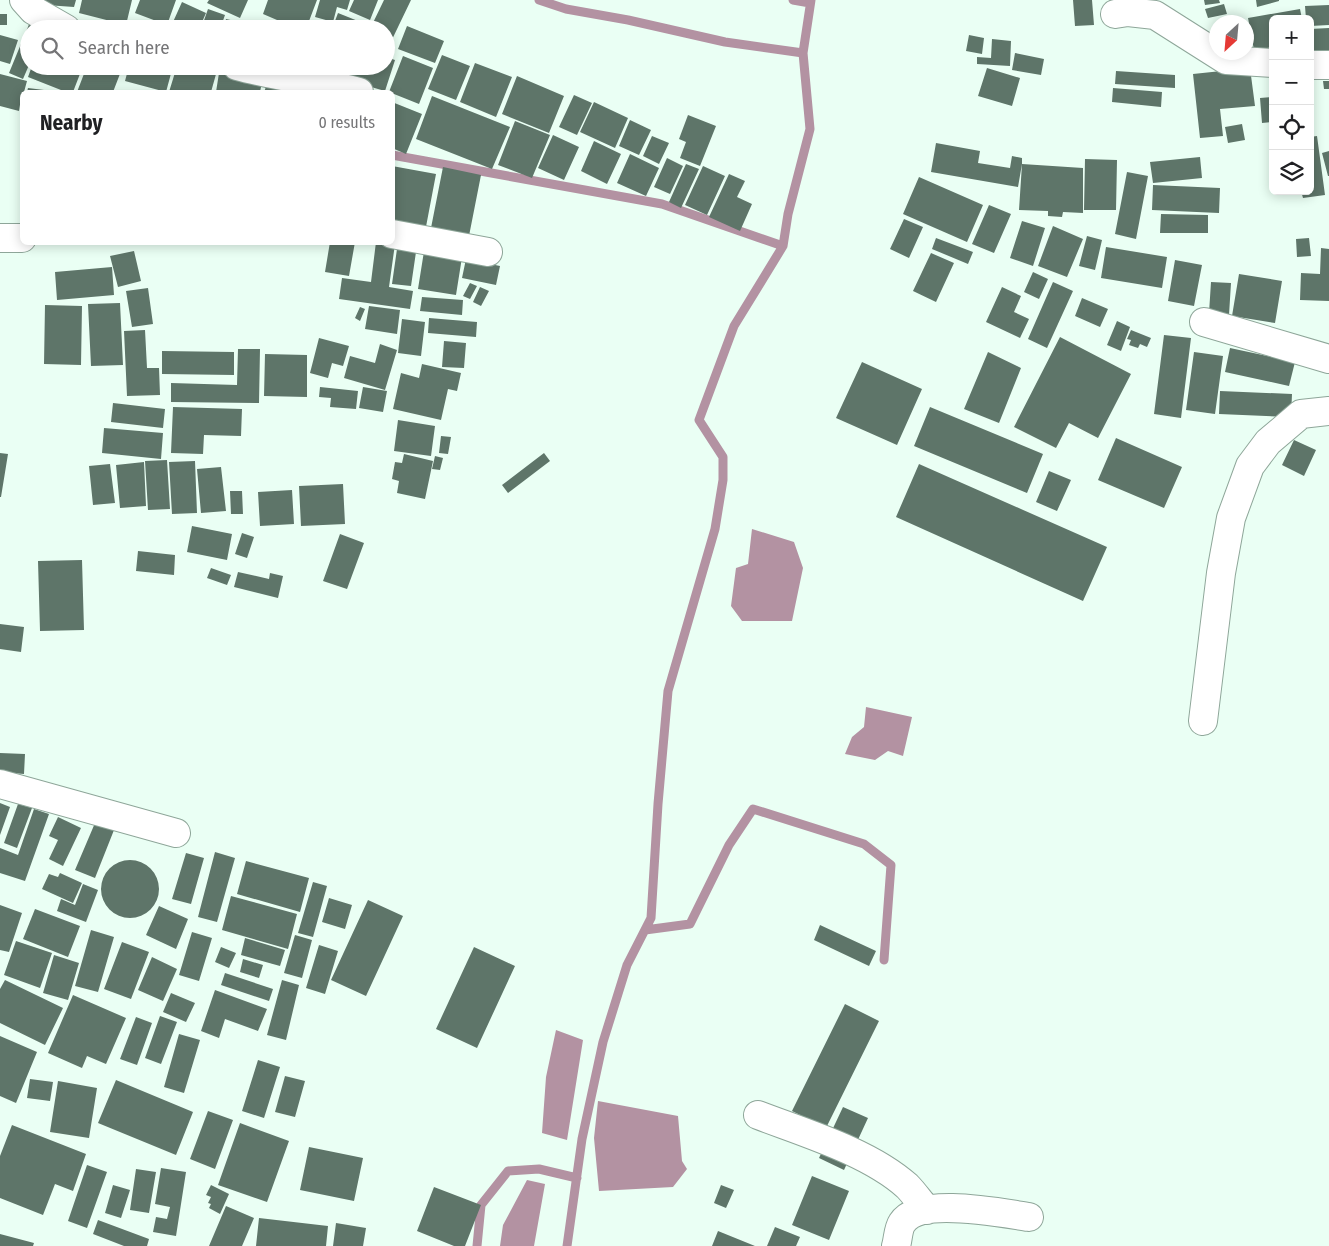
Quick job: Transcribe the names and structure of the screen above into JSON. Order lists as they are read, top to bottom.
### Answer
{
  "north": "bottom left",
  "page": {
    "map_buttons": ["+", "−"],
    "search": "Search here",
    "heading": ["Nearby", "0 results"]
  }
}
